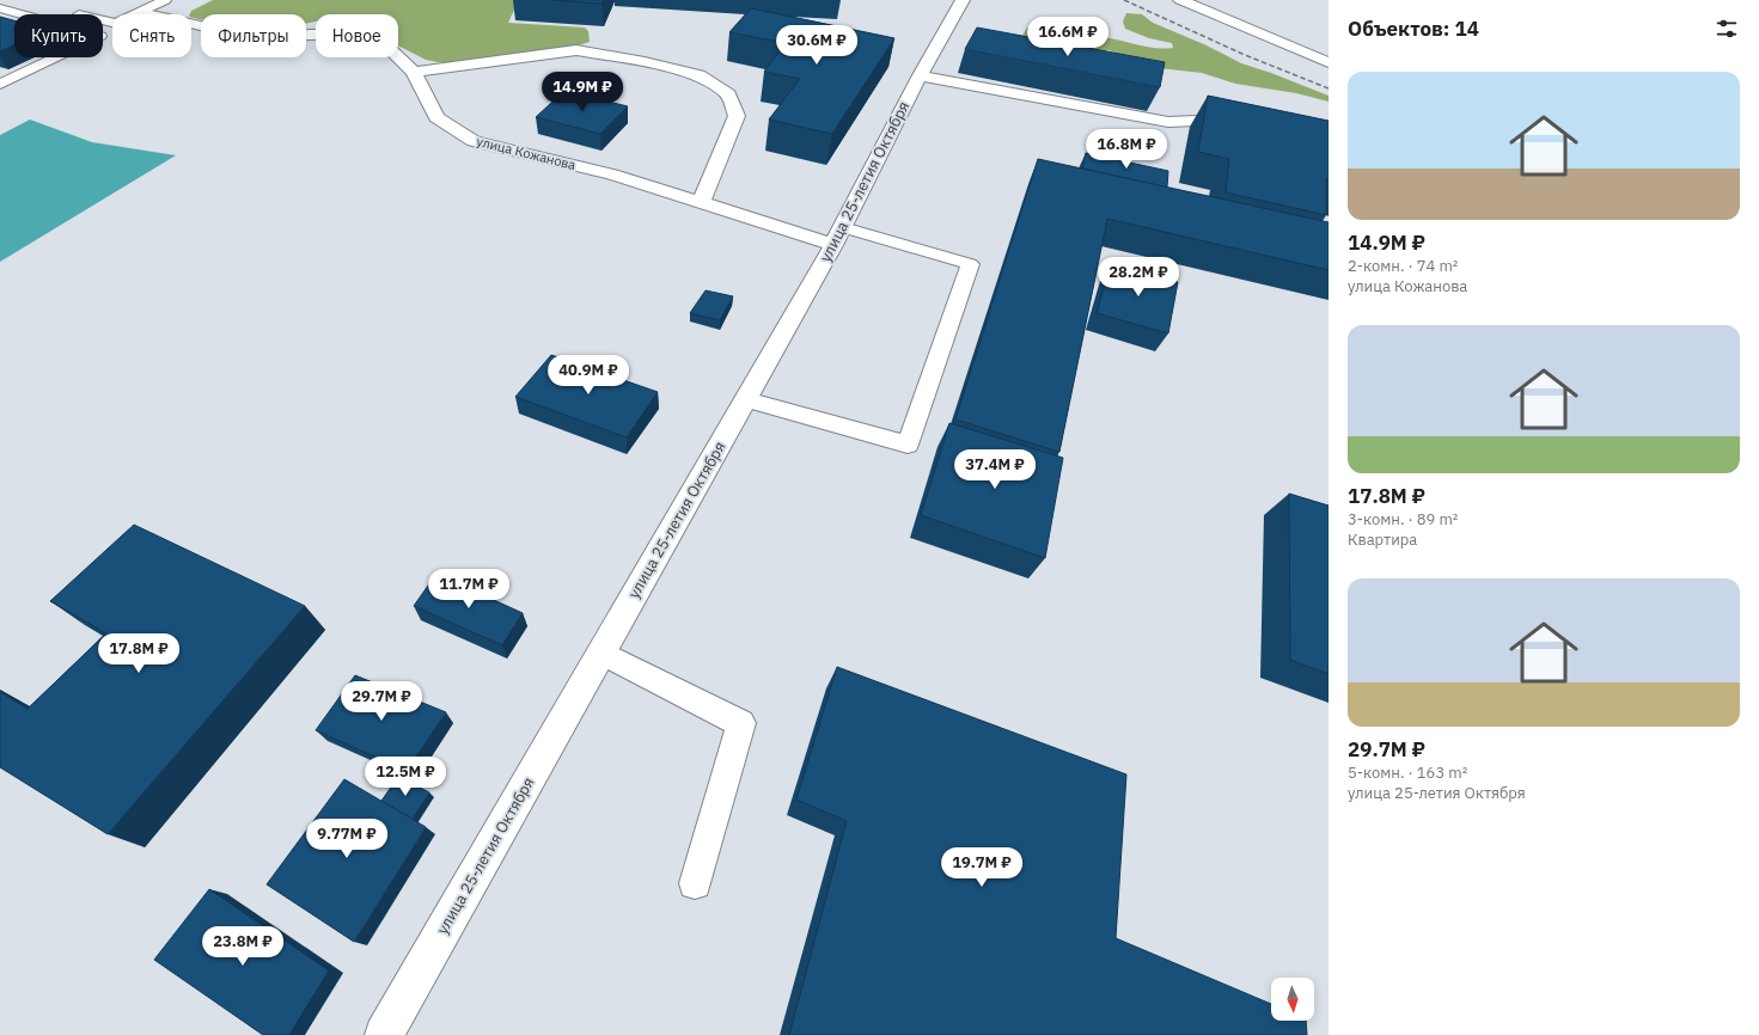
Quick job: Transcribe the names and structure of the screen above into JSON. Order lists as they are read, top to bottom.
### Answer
{
  "streets": {
    "street": ["улица Кожанова", "улица 25-летия Октября"]
  },
  "crossings": [
    ["улица Кожанова", "улица 25-летия Октября"]
  ],
  "north": "bottom",
  "page": {
    "heading": "Объектов: 14",
    "chip": [
      "Купить",
      "Снять",
      "Фильтры",
      "Новое"
    ],
    "price": [
      "16.6M ₽",
      "30.6M ₽",
      "14.9M ₽",
      "16.8M ₽",
      "28.2M ₽",
      "40.9M ₽",
      "37.4M ₽",
      "11.7M ₽",
      "17.8M ₽",
      "29.7M ₽",
      "12.5M ₽",
      "9.77M ₽",
      "19.7M ₽",
      "23.8M ₽"
    ],
    "list": [
      {
        "name": "14.9M ₽",
        "note": "2-комн. · 74 m² · улица Кожанова"
      },
      {
        "name": "17.8M ₽",
        "note": "3-комн. · 89 m² · Квартира"
      },
      {
        "name": "29.7M ₽",
        "note": "5-комн. · 163 m² · улица 25-летия Октября"
      }
    ]
  }
}
